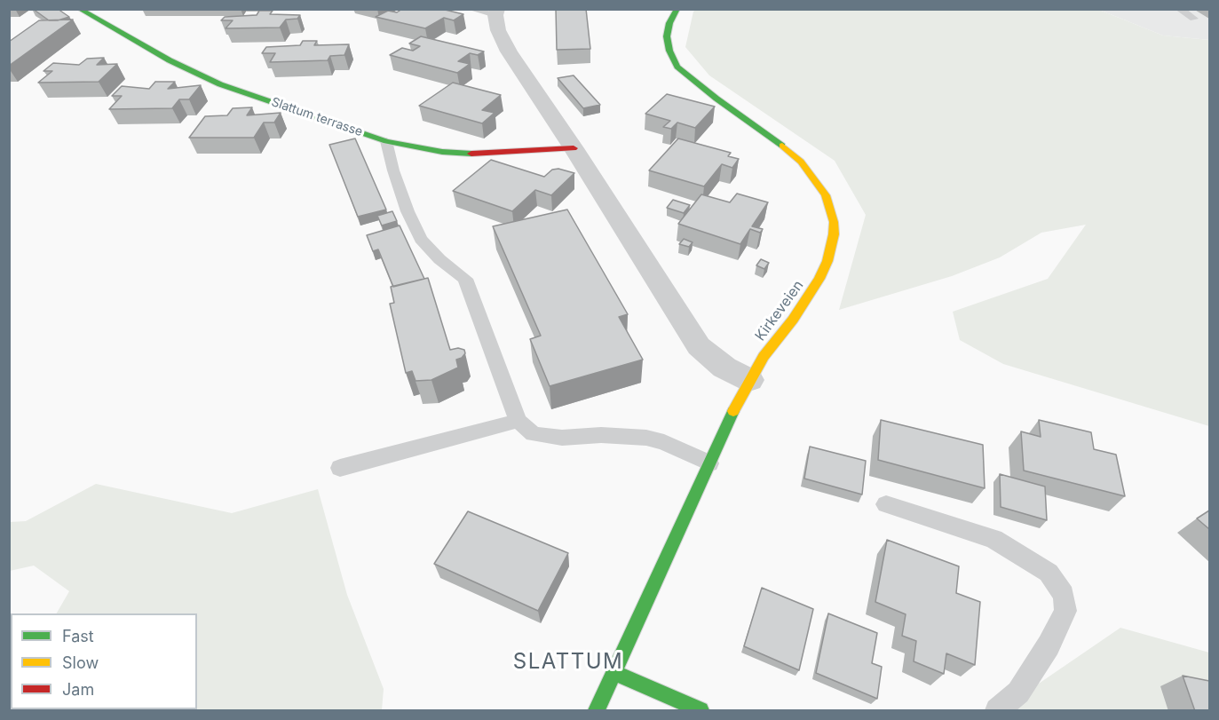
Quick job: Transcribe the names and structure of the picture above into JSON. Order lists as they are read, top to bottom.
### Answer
{
  "streets": {
    "main road": ["Slattum terrasse", "Kirkeveien"]
  },
  "districts": ["SLATTUM"],
  "legend": ["Fast", "Slow", "Jam"]
}
